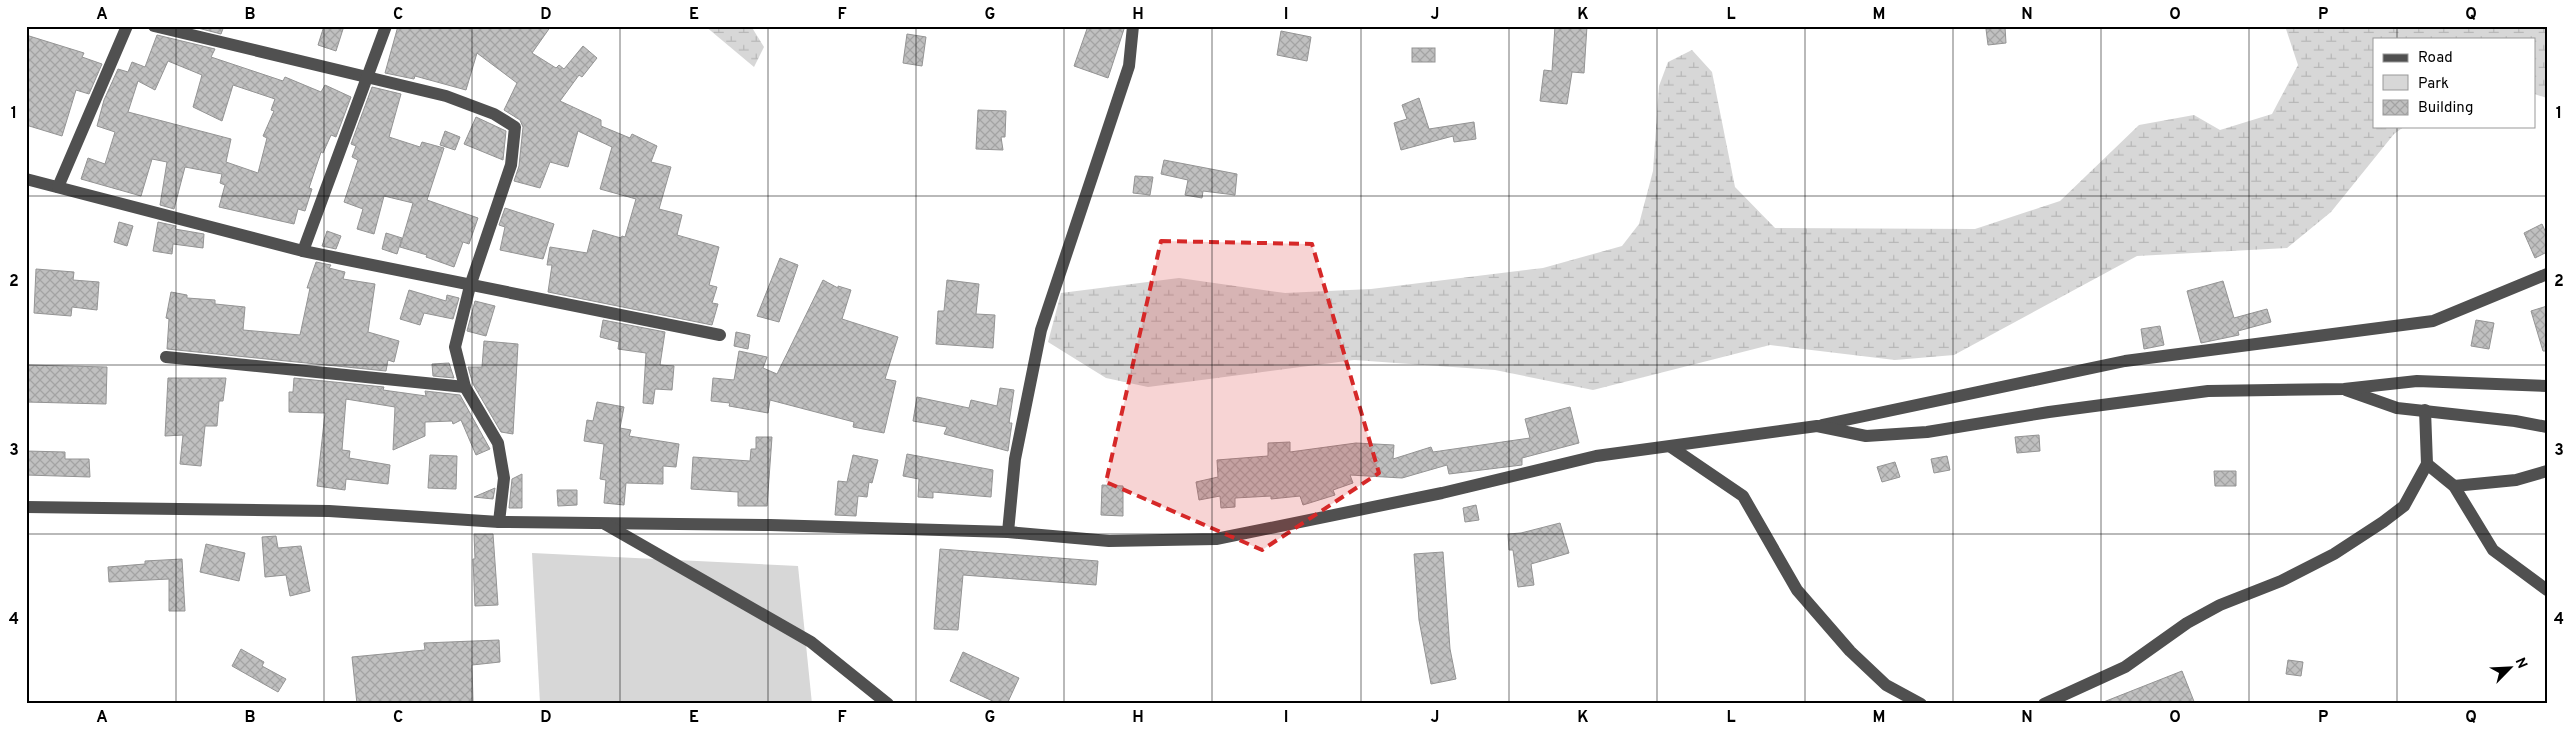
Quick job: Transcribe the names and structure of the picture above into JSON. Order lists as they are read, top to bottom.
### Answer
{
  "legend": ["Road", "Park", "Building"],
  "north": "top right",
  "grid": {
    "columns": [
      "A",
      "B",
      "C",
      "D",
      "E",
      "F",
      "G",
      "H",
      "I",
      "J",
      "K",
      "L",
      "M",
      "N",
      "O",
      "P",
      "Q"
    ],
    "rows": [
      "1",
      "2",
      "3",
      "4"
    ]
  }
}
